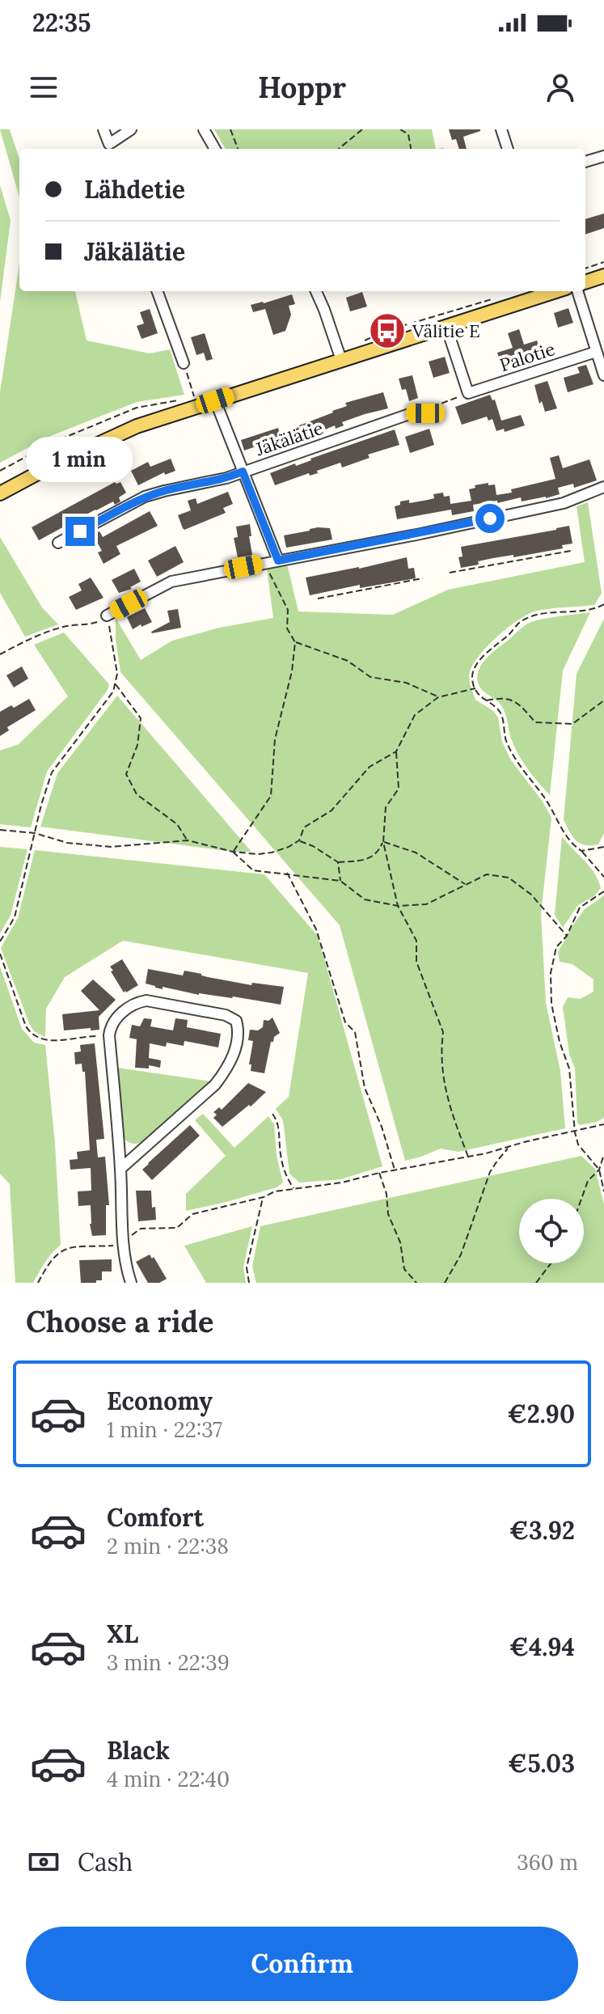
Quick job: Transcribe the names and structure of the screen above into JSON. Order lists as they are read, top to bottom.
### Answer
{
  "streets": {
    "street": ["Palotie", "Jäkälätie"]
  },
  "places": {
    "bus stop": ["Välitie E"]
  },
  "page": {
    "status": "22:35",
    "header": "Hoppr",
    "banner": ["Lähdetie", "Jäkälätie"],
    "bubble": "1 min",
    "heading": "Choose a ride",
    "list": [
      {
        "name": "Economy",
        "note": "1 min · 22:37",
        "value": "€2.90"
      },
      {
        "name": "Comfort",
        "note": "2 min · 22:38",
        "value": "€3.92"
      },
      {
        "name": "XL",
        "note": "3 min · 22:39",
        "value": "€4.94"
      },
      {
        "name": "Black",
        "note": "4 min · 22:40",
        "value": "€5.03"
      }
    ],
    "pay": ["Cash", "360 m"],
    "buttons": "Confirm"
  }
}
